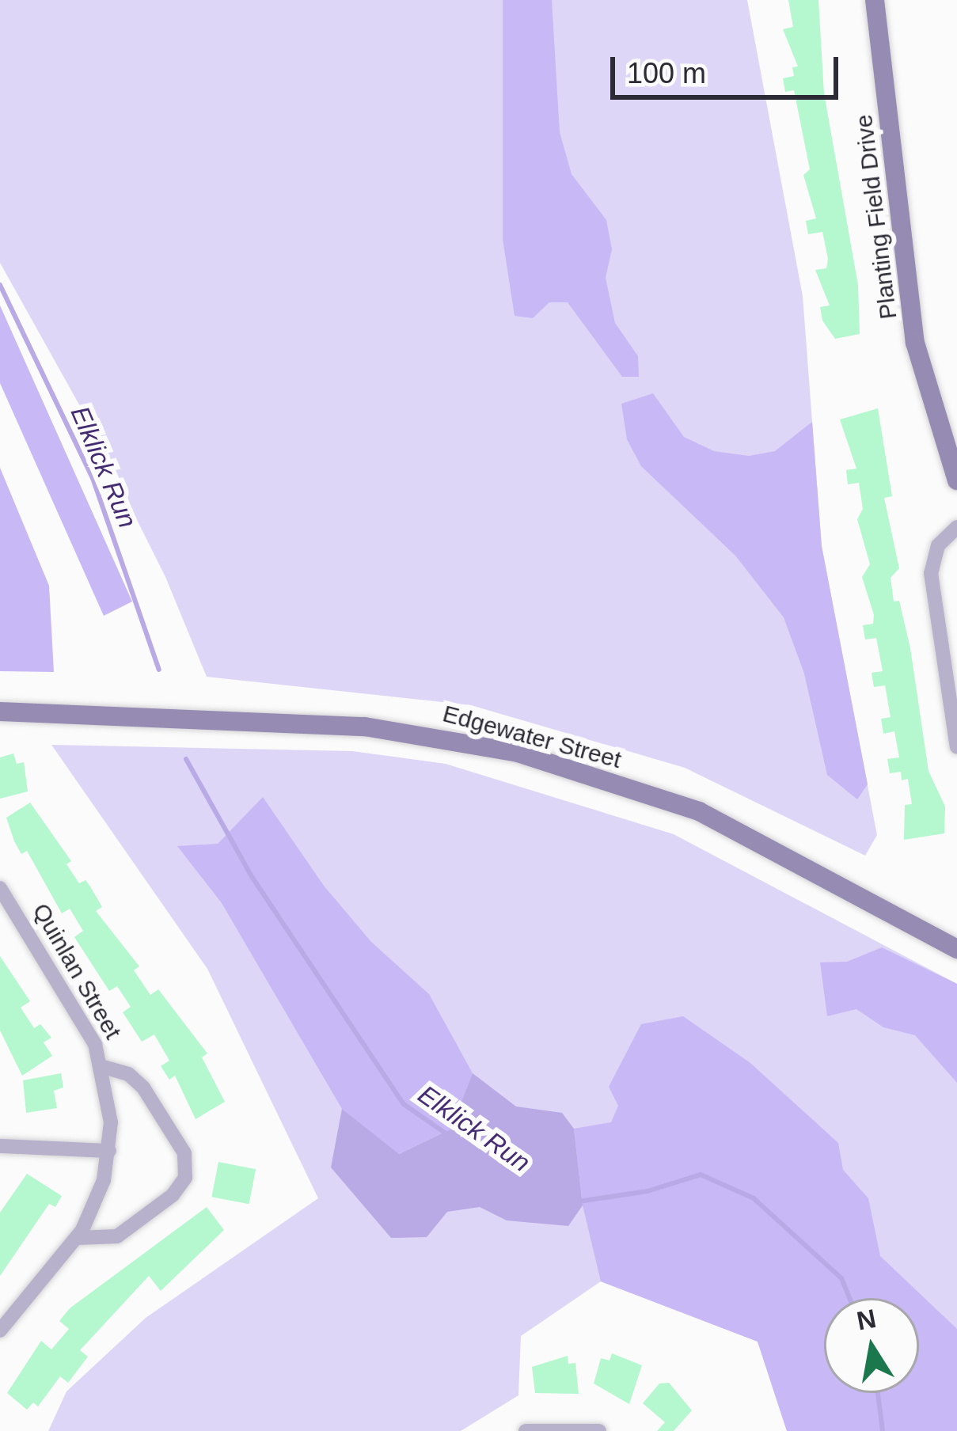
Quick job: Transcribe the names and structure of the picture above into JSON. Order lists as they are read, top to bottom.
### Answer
{
  "streets": {
    "street": ["Planting Field Drive", "Edgewater Street", "Quinlan Street"]
  },
  "water": ["Elklick Run"],
  "scale_bar": "100 m",
  "north": "top"
}
